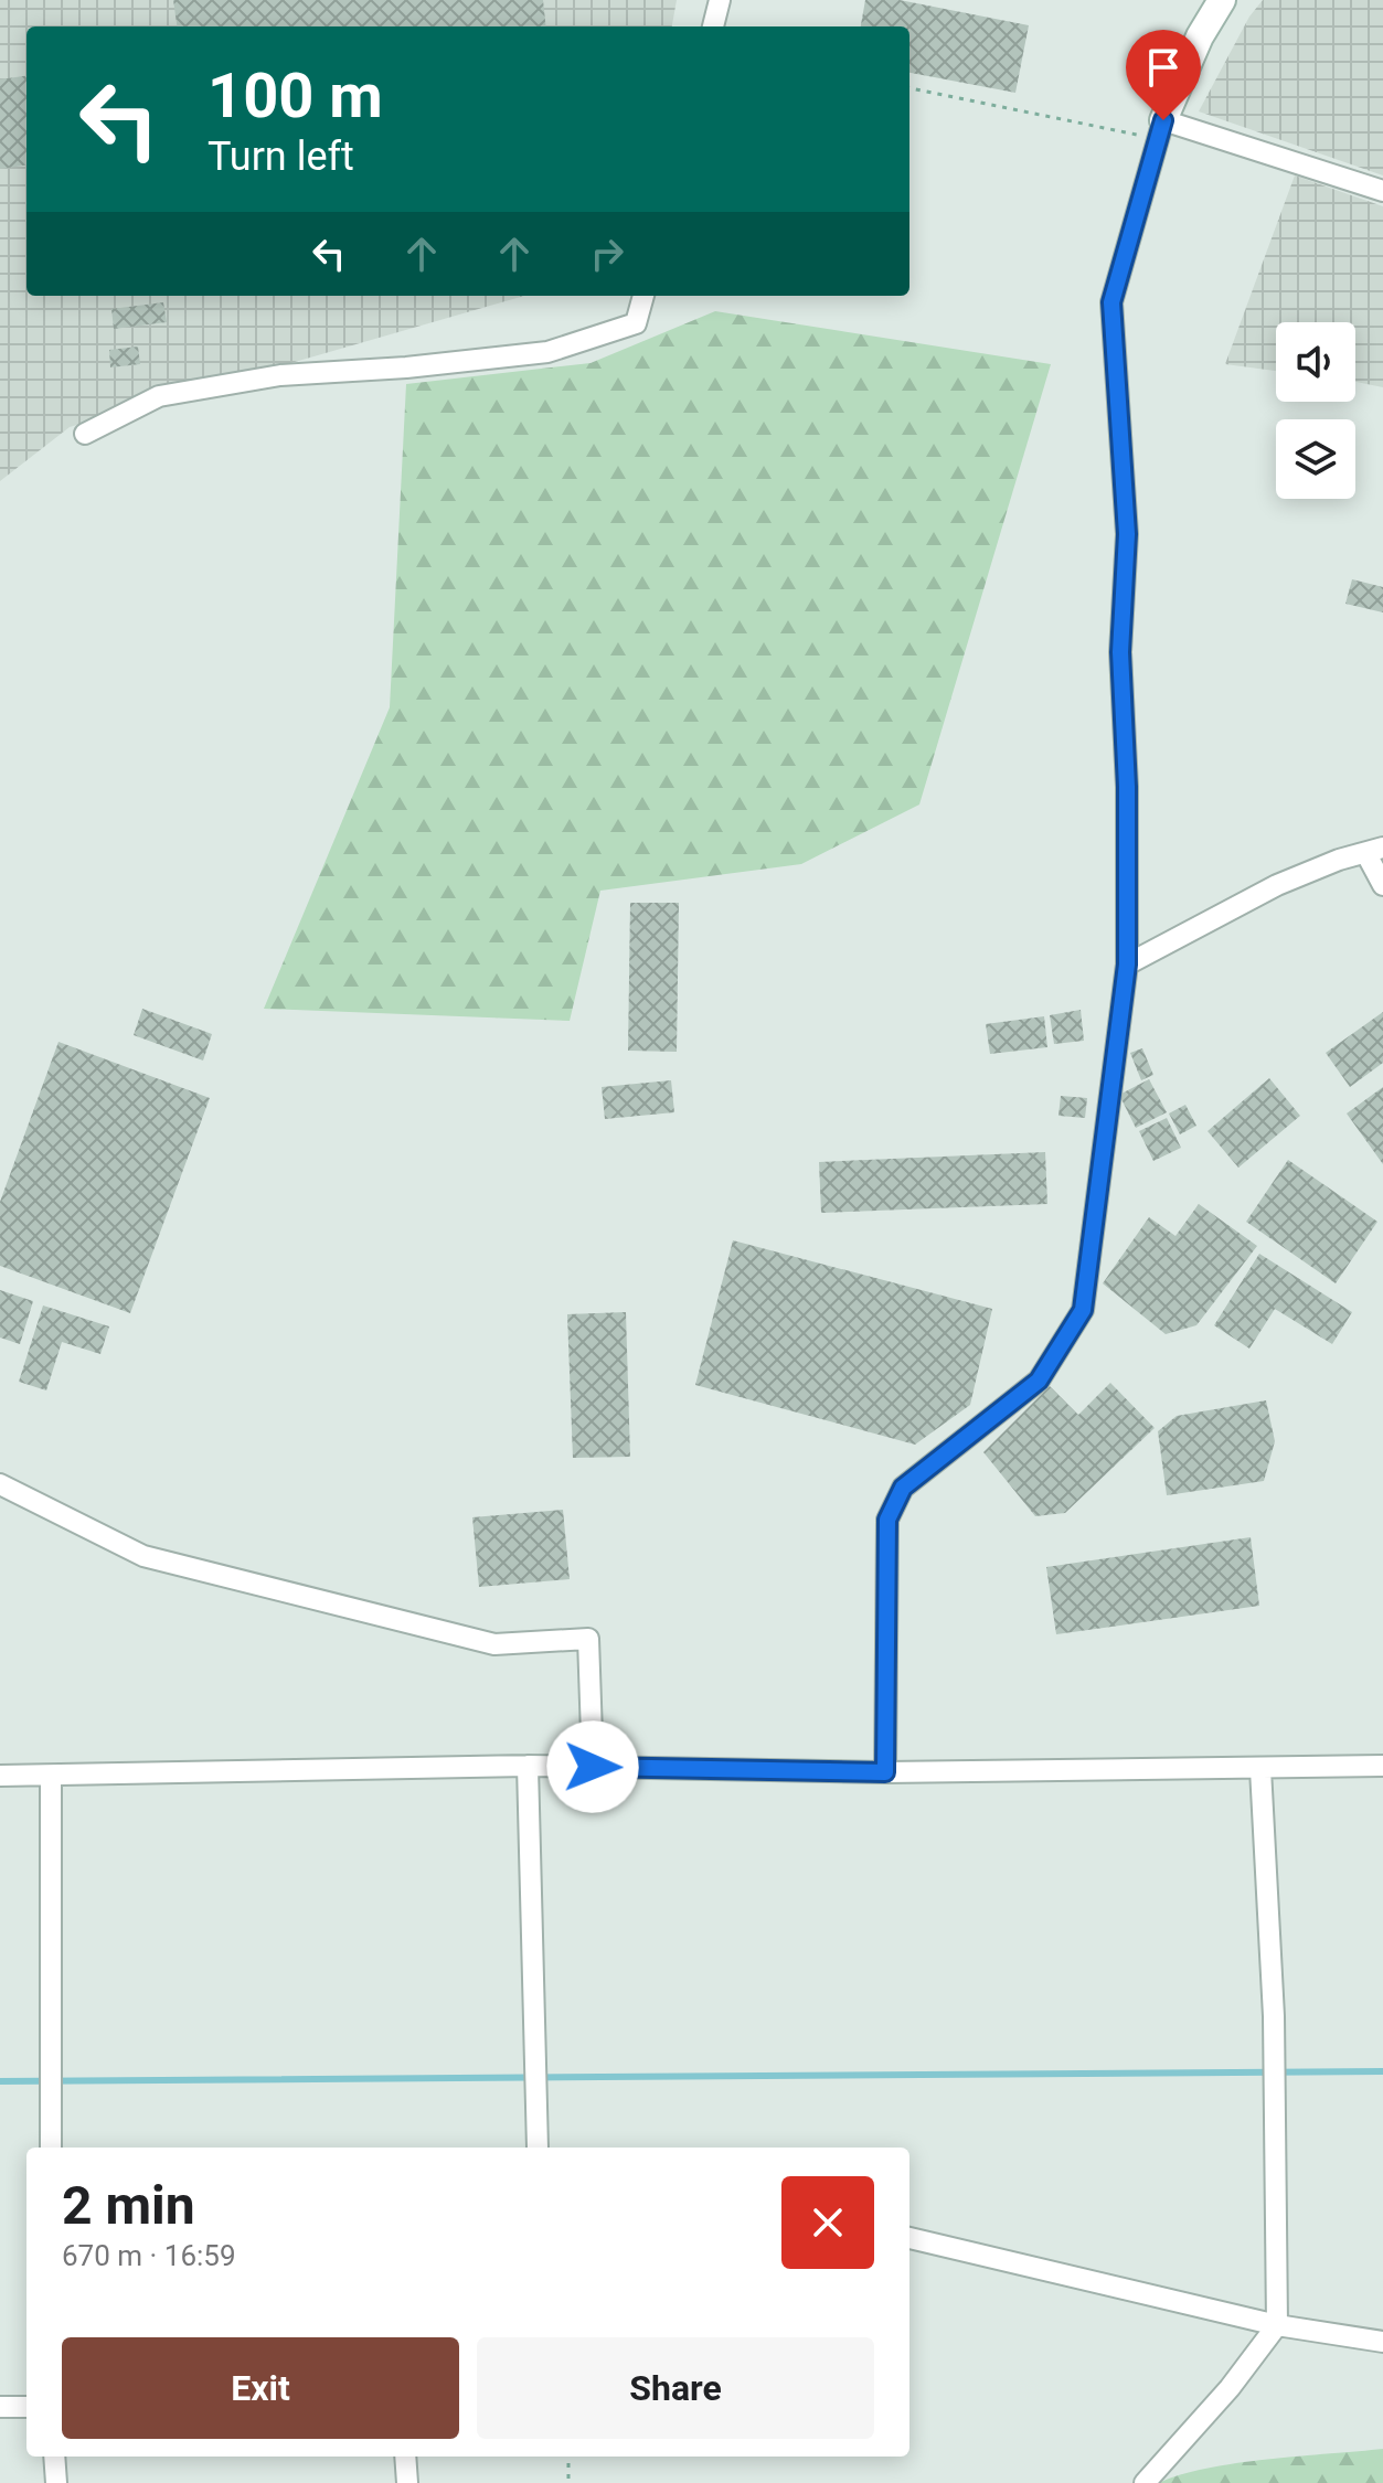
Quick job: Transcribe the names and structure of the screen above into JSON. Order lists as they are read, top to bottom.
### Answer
{
  "page": {
    "turn": ["100 m", "Turn left"],
    "heading": ["2 min", "670 m · 16:59"],
    "buttons": ["Exit", "Share"]
  }
}
